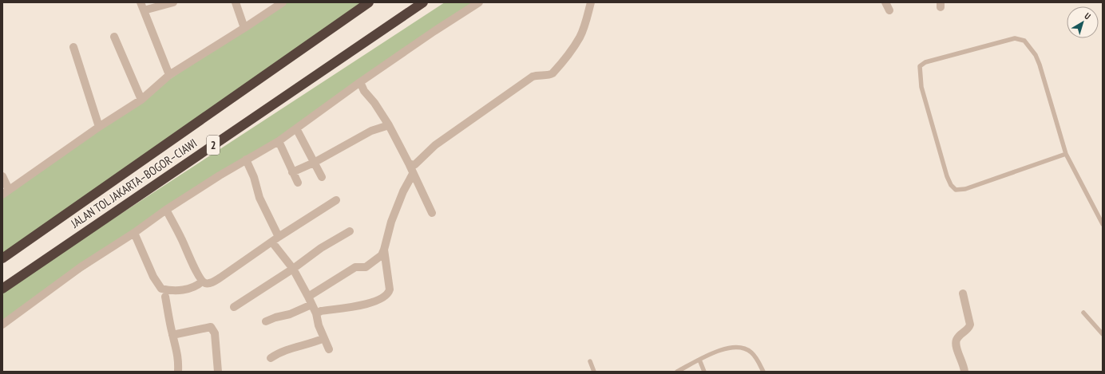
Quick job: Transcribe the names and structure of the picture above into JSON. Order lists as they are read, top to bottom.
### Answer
{
  "streets": {
    "highway": ["2", "JALAN TOL JAKARTA–BOGOR–CIAWI"]
  },
  "north": "top right"
}
